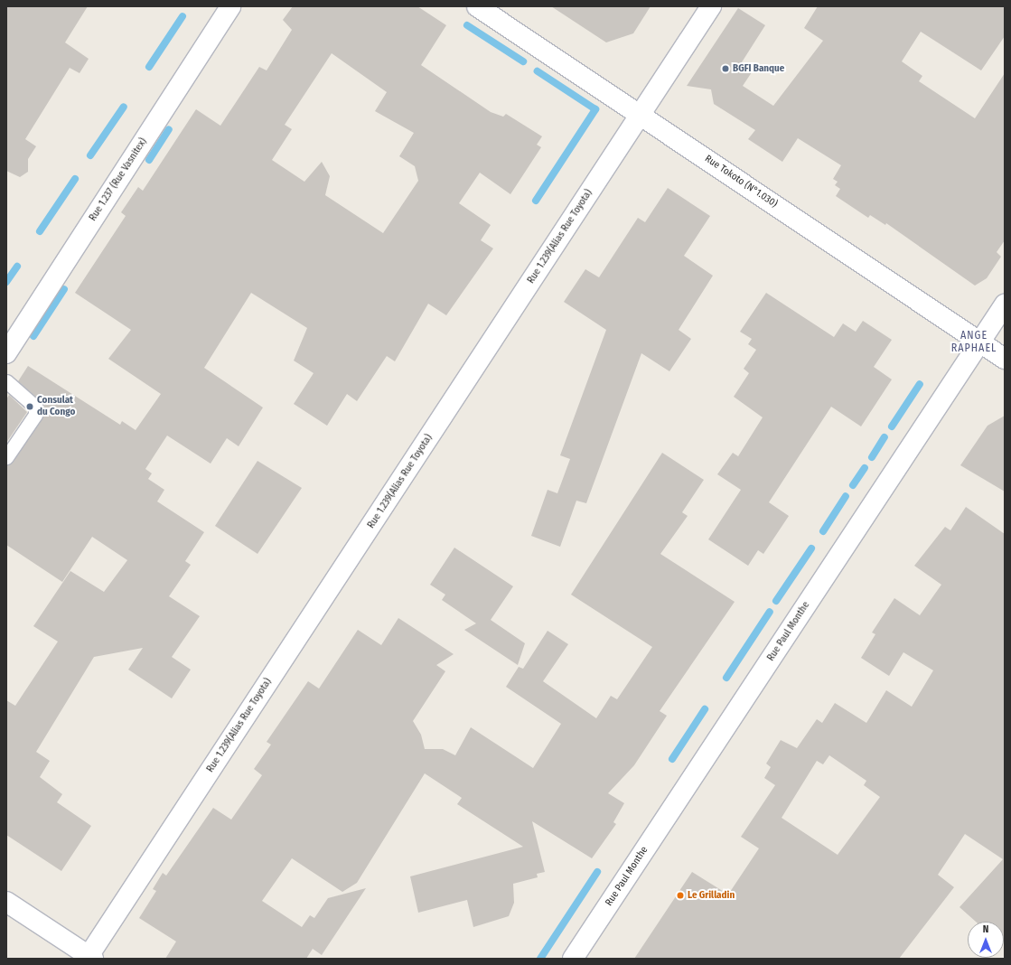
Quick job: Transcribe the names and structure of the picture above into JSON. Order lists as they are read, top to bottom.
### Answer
{
  "streets": {
    "street": [
      "Rue 1.237 (Rue Vasnitex)",
      "Rue Tokoto (N°1.030)",
      "Rue 1.239(Alias Rue Toyota)",
      "Rue Paul Monthe"
    ]
  },
  "crossings": [
    ["Rue Tokoto (N°1.030)", "Rue 1.239(Alias Rue Toyota)"],
    ["Rue Tokoto (N°1.030)", "Rue Paul Monthe"]
  ],
  "districts": ["ANGE RAPHAEL"],
  "places": ["BGFI Banque", "Consulat du Congo", "Le Grilladin"],
  "north": "top"
}
